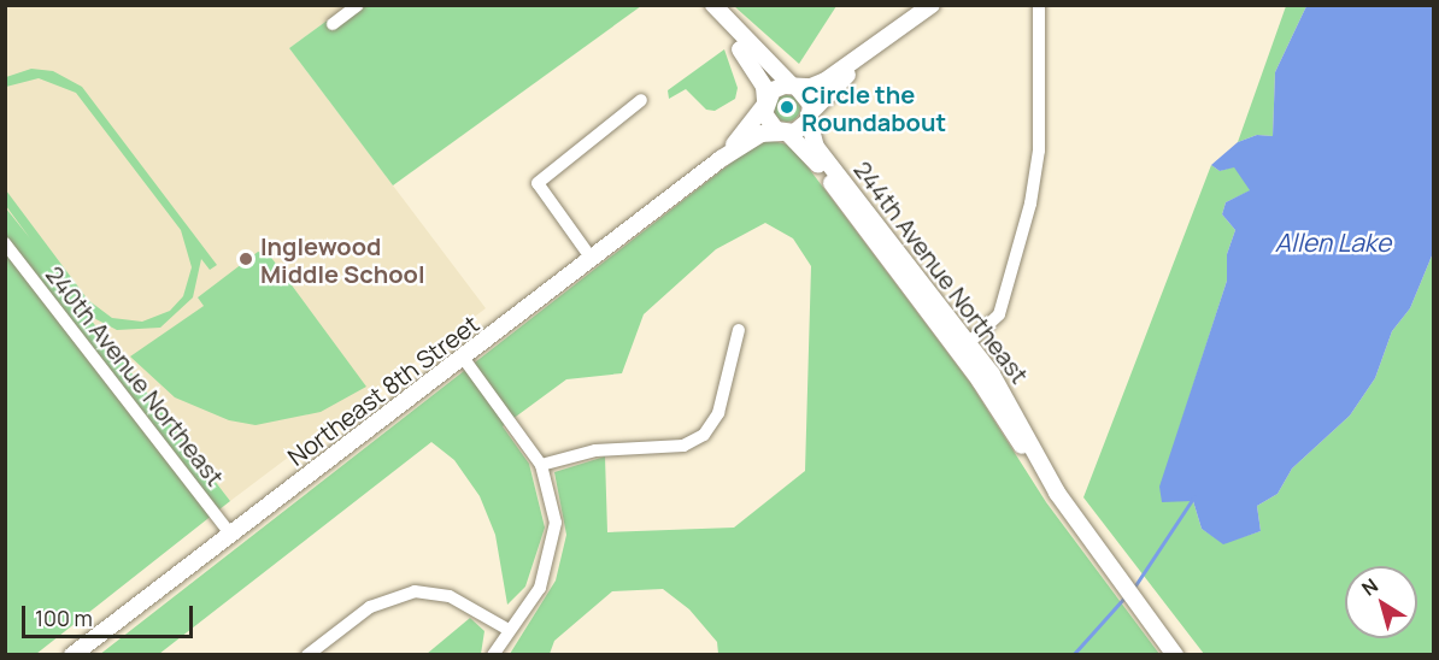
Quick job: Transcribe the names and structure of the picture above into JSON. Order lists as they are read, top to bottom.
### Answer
{
  "streets": {
    "street": ["244th Avenue Northeast", "240th Avenue Northeast", "Northeast 8th Street"]
  },
  "crossings": [
    ["244th Avenue Northeast", "Northeast 8th Street"],
    ["240th Avenue Northeast", "Northeast 8th Street"]
  ],
  "water": ["Allen Lake"],
  "places": ["Circle the Roundabout", "Inglewood Middle School"],
  "scale_bar": "100 m",
  "north": "top left"
}
